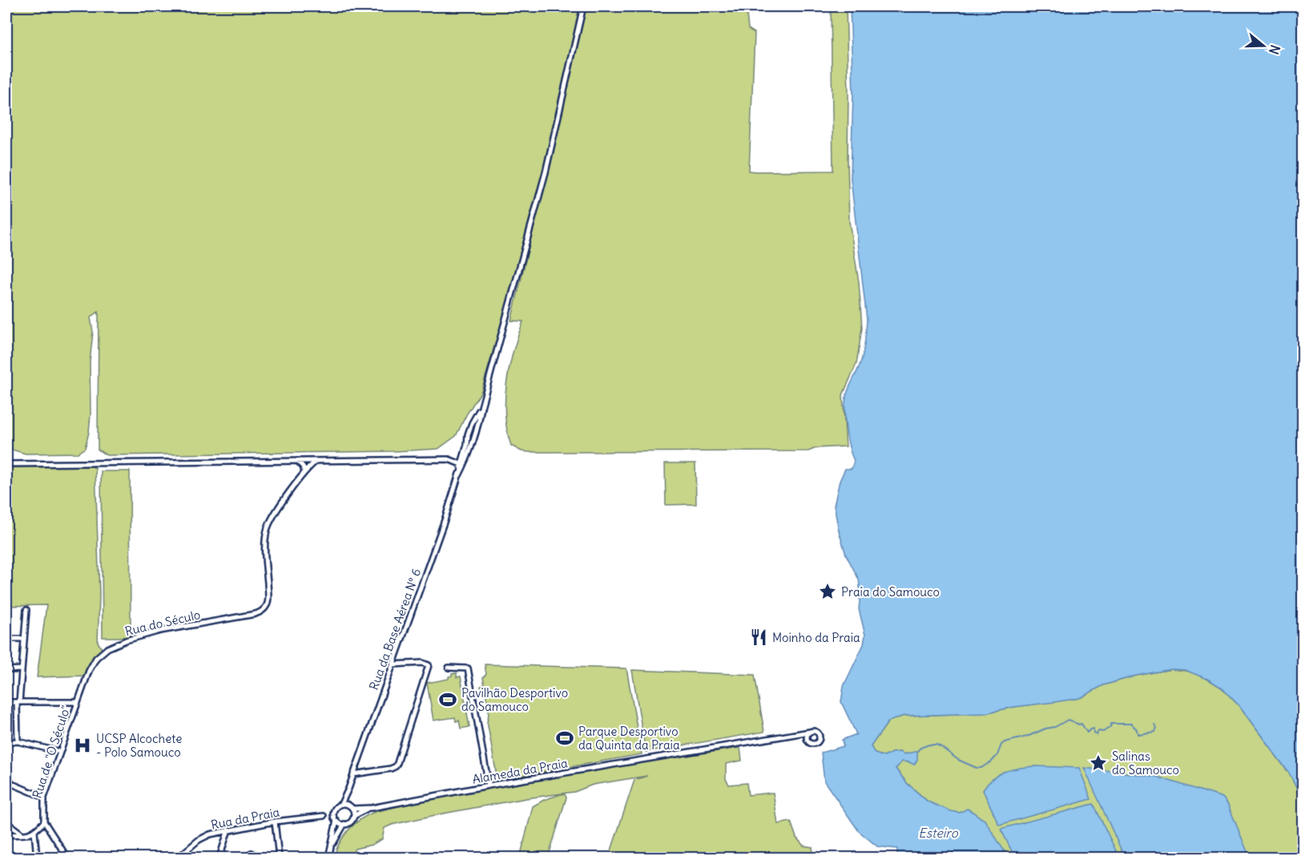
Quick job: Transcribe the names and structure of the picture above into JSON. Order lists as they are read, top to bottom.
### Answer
{
  "streets": {
    "street": [
      "Rua do Século",
      "Rua da Base Aérea Nº 6",
      "Rua de \"O Século\"",
      "Alameda da Praia",
      "Rua da Praia"
    ]
  },
  "crossings": [
    ["Rua do Século", "Rua de \"O Século\""]
  ],
  "water": ["Esteiro"],
  "places": {
    "place": ["Praia do Samouco", "Salinas do Samouco"],
    "restaurant": ["Moinho da Praia"],
    "sports": ["Pavilhão Desportivo do Samouco", "Parque Desportivo da Quinta da Praia"],
    "hospital": ["UCSP Alcochete - Polo Samouco"]
  },
  "north": "right"
}
